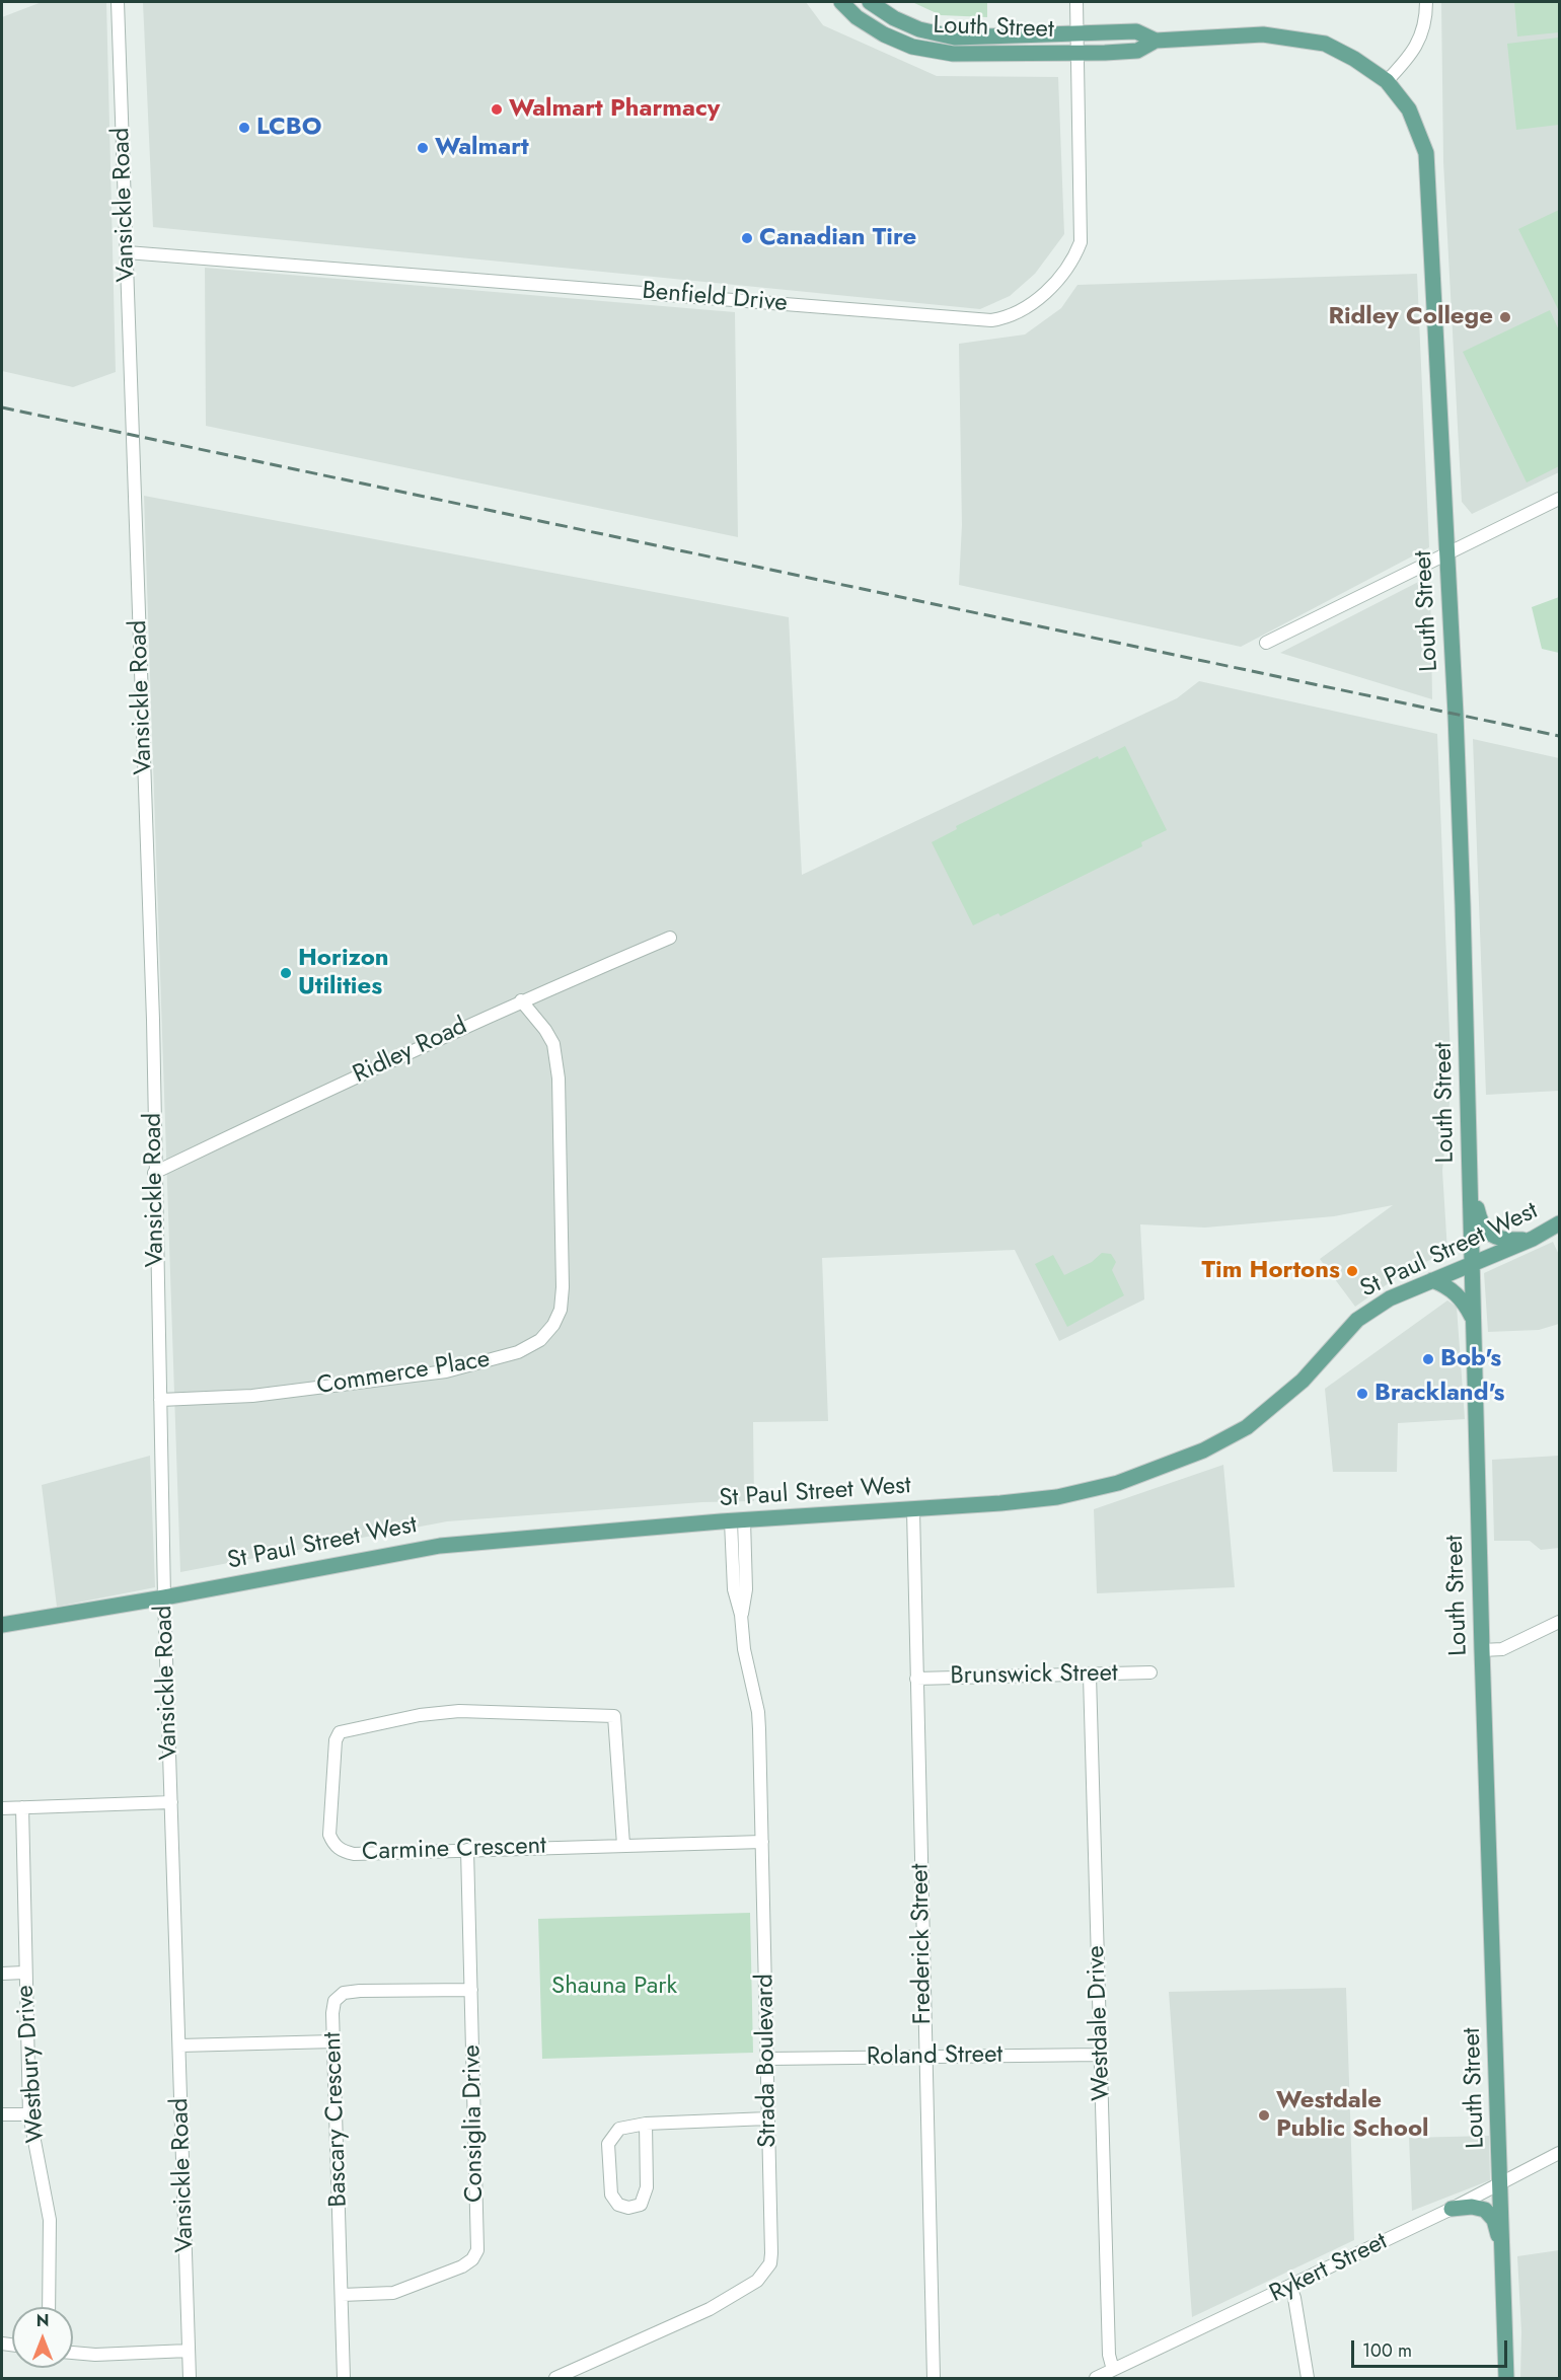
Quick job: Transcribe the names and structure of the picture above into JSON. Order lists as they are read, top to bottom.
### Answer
{
  "streets": {
    "main road": ["Louth Street", "St Paul Street West"],
    "street": [
      "Vansickle Road",
      "Benfield Drive",
      "Ridley Road",
      "Commerce Place",
      "Brunswick Street",
      "Carmine Crescent",
      "Frederick Street",
      "Westdale Drive",
      "Roland Street",
      "Strada Boulevard",
      "Westbury Drive",
      "Bascary Crescent",
      "Consiglia Drive",
      "Rykert Street"
    ]
  },
  "crossings": [
    ["Louth Street", "Benfield Drive"],
    ["Louth Street", "St Paul Street West"],
    ["Louth Street", "Rykert Street"],
    ["Vansickle Road", "Benfield Drive"],
    ["Vansickle Road", "Ridley Road"],
    ["Vansickle Road", "St Paul Street West"],
    ["Vansickle Road", "Commerce Place"],
    ["Ridley Road", "Commerce Place"],
    ["St Paul Street West", "Frederick Street"],
    ["St Paul Street West", "Strada Boulevard"],
    ["Brunswick Street", "Frederick Street"],
    ["Brunswick Street", "Westdale Drive"],
    ["Carmine Crescent", "Strada Boulevard"],
    ["Carmine Crescent", "Consiglia Drive"],
    ["Frederick Street", "Roland Street"],
    ["Westdale Drive", "Roland Street"],
    ["Westdale Drive", "Rykert Street"],
    ["Roland Street", "Strada Boulevard"],
    ["Bascary Crescent", "Consiglia Drive"]
  ],
  "parks": ["Shauna Park"],
  "places": [
    "Walmart Pharmacy",
    "LCBO",
    "Walmart",
    "Canadian Tire",
    "Ridley College",
    "Horizon Utilities",
    "Tim Hortons",
    "Bob's",
    "Brackland's",
    "Westdale Public School"
  ],
  "scale_bar": "100 m",
  "north": "top"
}
